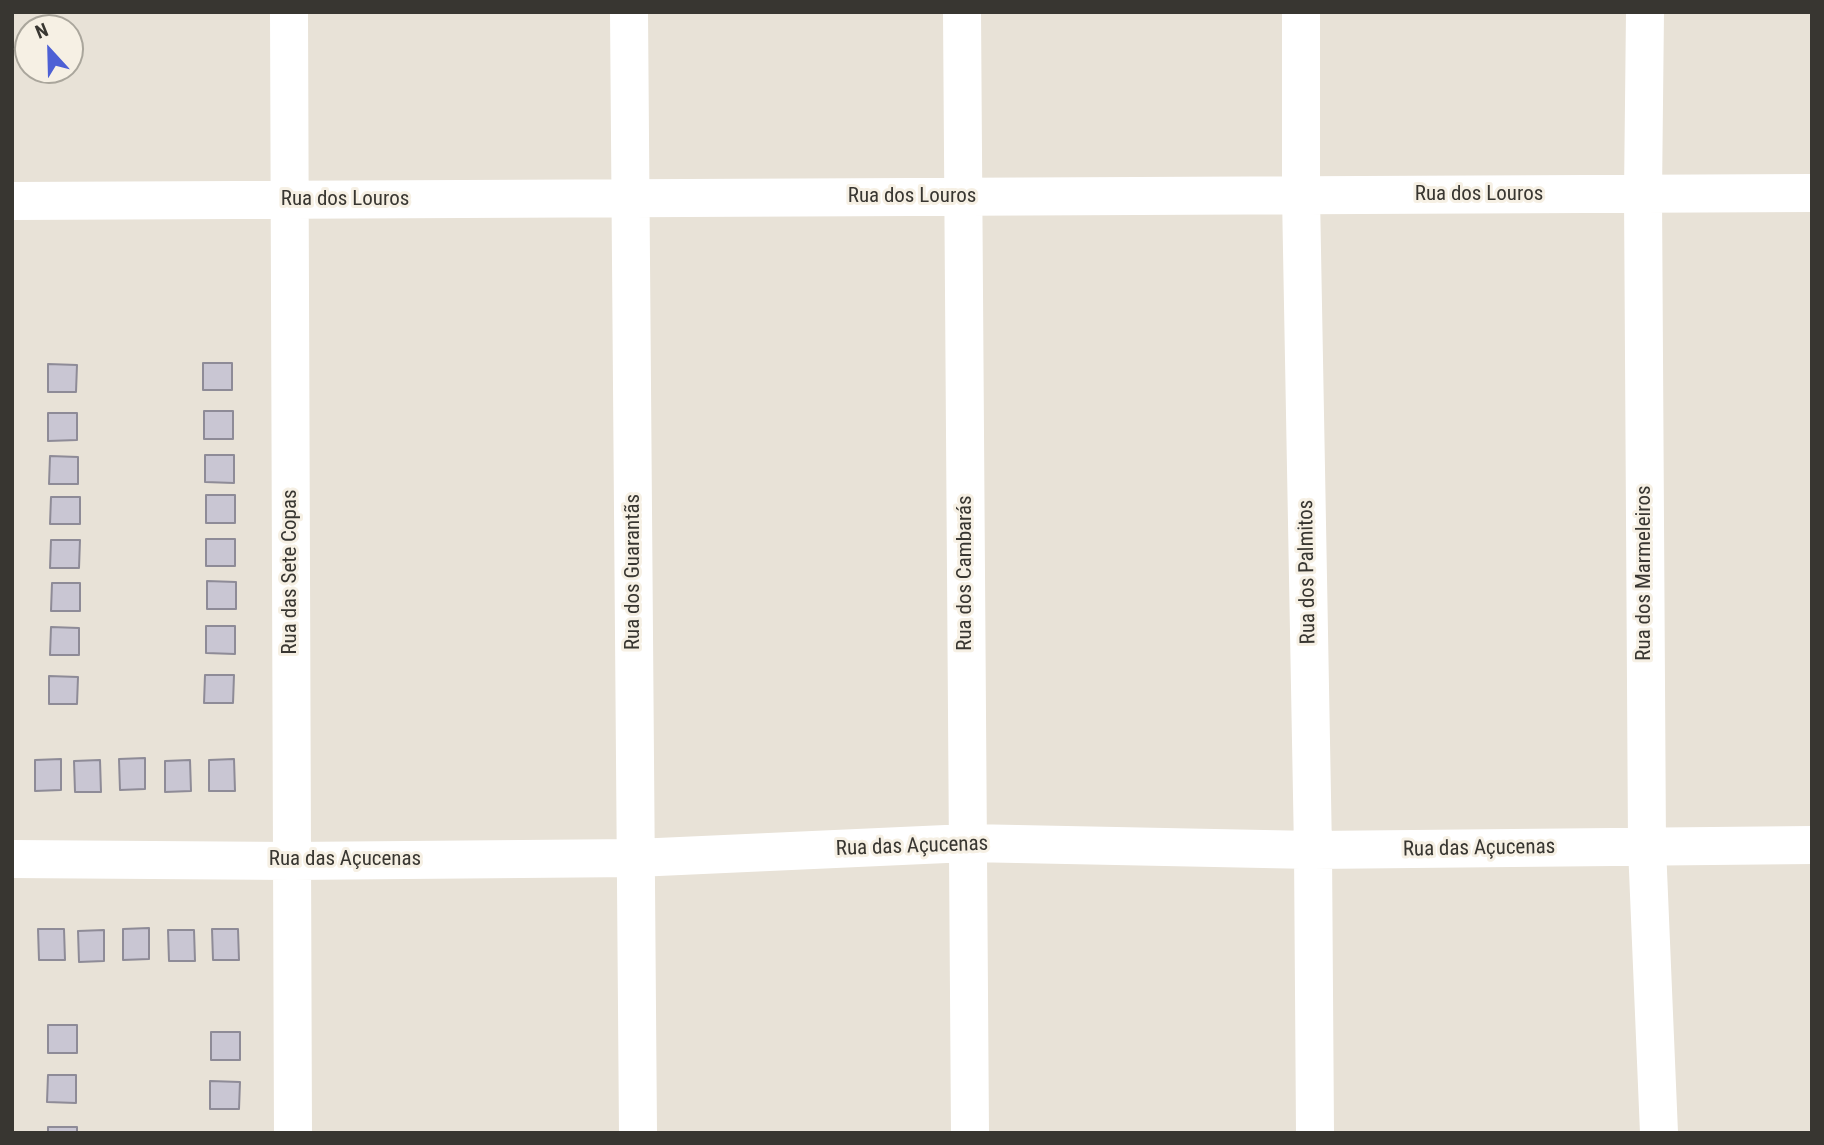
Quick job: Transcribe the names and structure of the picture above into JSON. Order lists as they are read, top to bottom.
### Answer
{
  "streets": {
    "street": [
      "Rua dos Louros",
      "Rua das Sete Copas",
      "Rua dos Guarantãs",
      "Rua dos Palmitos",
      "Rua dos Cambarás",
      "Rua dos Marmeleiros",
      "Rua das Açucenas"
    ]
  },
  "crossings": [
    ["Rua dos Louros", "Rua das Sete Copas"],
    ["Rua dos Louros", "Rua dos Guarantãs"],
    ["Rua dos Louros", "Rua dos Palmitos"],
    ["Rua dos Louros", "Rua dos Cambarás"],
    ["Rua dos Louros", "Rua dos Marmeleiros"],
    ["Rua das Sete Copas", "Rua das Açucenas"],
    ["Rua dos Guarantãs", "Rua das Açucenas"],
    ["Rua dos Palmitos", "Rua das Açucenas"],
    ["Rua dos Cambarás", "Rua das Açucenas"],
    ["Rua dos Marmeleiros", "Rua das Açucenas"]
  ],
  "north": "top"
}
